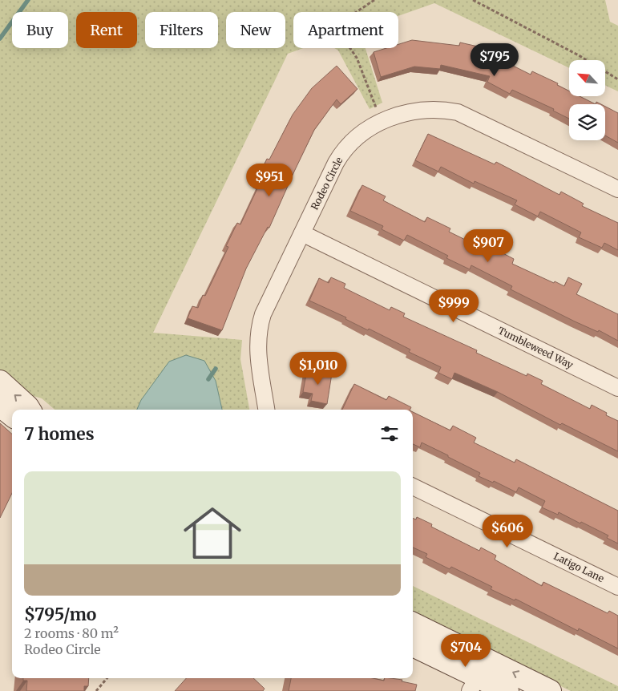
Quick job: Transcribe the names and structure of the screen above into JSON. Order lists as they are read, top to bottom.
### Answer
{
  "streets": {
    "street": ["Rodeo Circle", "Tumbleweed Way", "Latigo Lane"]
  },
  "crossings": [
    ["Rodeo Circle", "Tumbleweed Way"]
  ],
  "north": "top left",
  "page": {
    "chip": [
      "Buy",
      "Rent",
      "Filters",
      "New",
      "Apartment"
    ],
    "price": [
      "$795",
      "$951",
      "$907",
      "$999",
      "$1,010",
      "$606",
      "$704"
    ],
    "heading": "7 homes",
    "list": [
      {
        "name": "$795/mo",
        "note": "2 rooms · 80 m² · Rodeo Circle"
      }
    ]
  }
}
